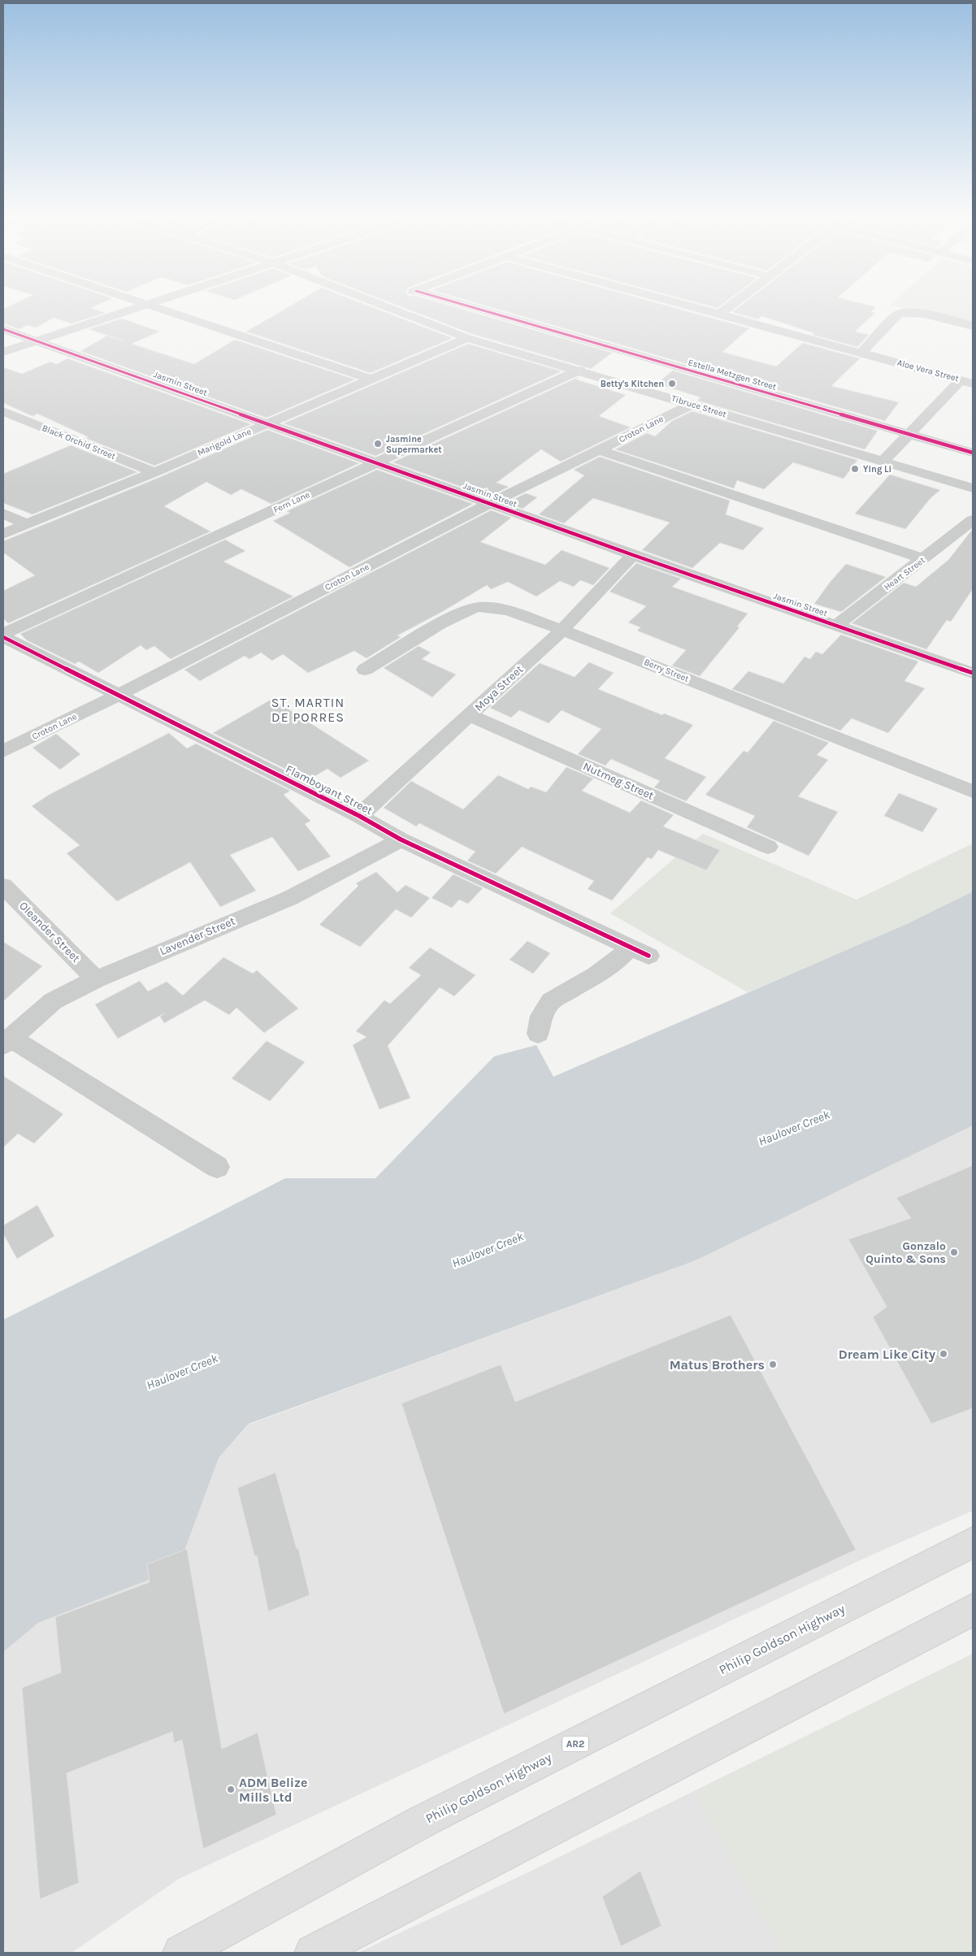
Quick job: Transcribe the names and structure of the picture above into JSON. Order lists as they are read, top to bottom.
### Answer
{
  "streets": {
    "main road": ["Philip Goldson Highway", "AR2"],
    "street": [
      "Aloe Vera Street",
      "Estella Metzgen Street",
      "Jasmin Street",
      "Tibruce Street",
      "Croton Lane",
      "Black Orchid Street",
      "Marigold Lane",
      "Fern Lane",
      "Heart Street",
      "Berry Street",
      "Moya Street",
      "Nutmeg Street",
      "Flamboyant Street",
      "Oleander Street",
      "Lavender Street"
    ]
  },
  "crossings": [
    ["Jasmin Street", "Croton Lane"],
    ["Jasmin Street", "Marigold Lane"],
    ["Jasmin Street", "Fern Lane"],
    ["Jasmin Street", "Heart Street"],
    ["Jasmin Street", "Moya Street"],
    ["Tibruce Street", "Croton Lane"],
    ["Tibruce Street", "Marigold Lane"],
    ["Tibruce Street", "Fern Lane"],
    ["Croton Lane", "Flamboyant Street"],
    ["Black Orchid Street", "Marigold Lane"],
    ["Berry Street", "Moya Street"],
    ["Moya Street", "Nutmeg Street"],
    ["Moya Street", "Flamboyant Street"],
    ["Flamboyant Street", "Lavender Street"],
    ["Oleander Street", "Lavender Street"]
  ],
  "districts": ["ST. MARTIN DE PORRES"],
  "water": ["Haulover Creek"],
  "places": [
    "Betty's Kitchen",
    "Jasmine Supermarket",
    "Ying Li",
    "Gonzalo Quinto & Sons",
    "Dream Like City",
    "Matus Brothers",
    "ADM Belize Mills Ltd"
  ]
}
